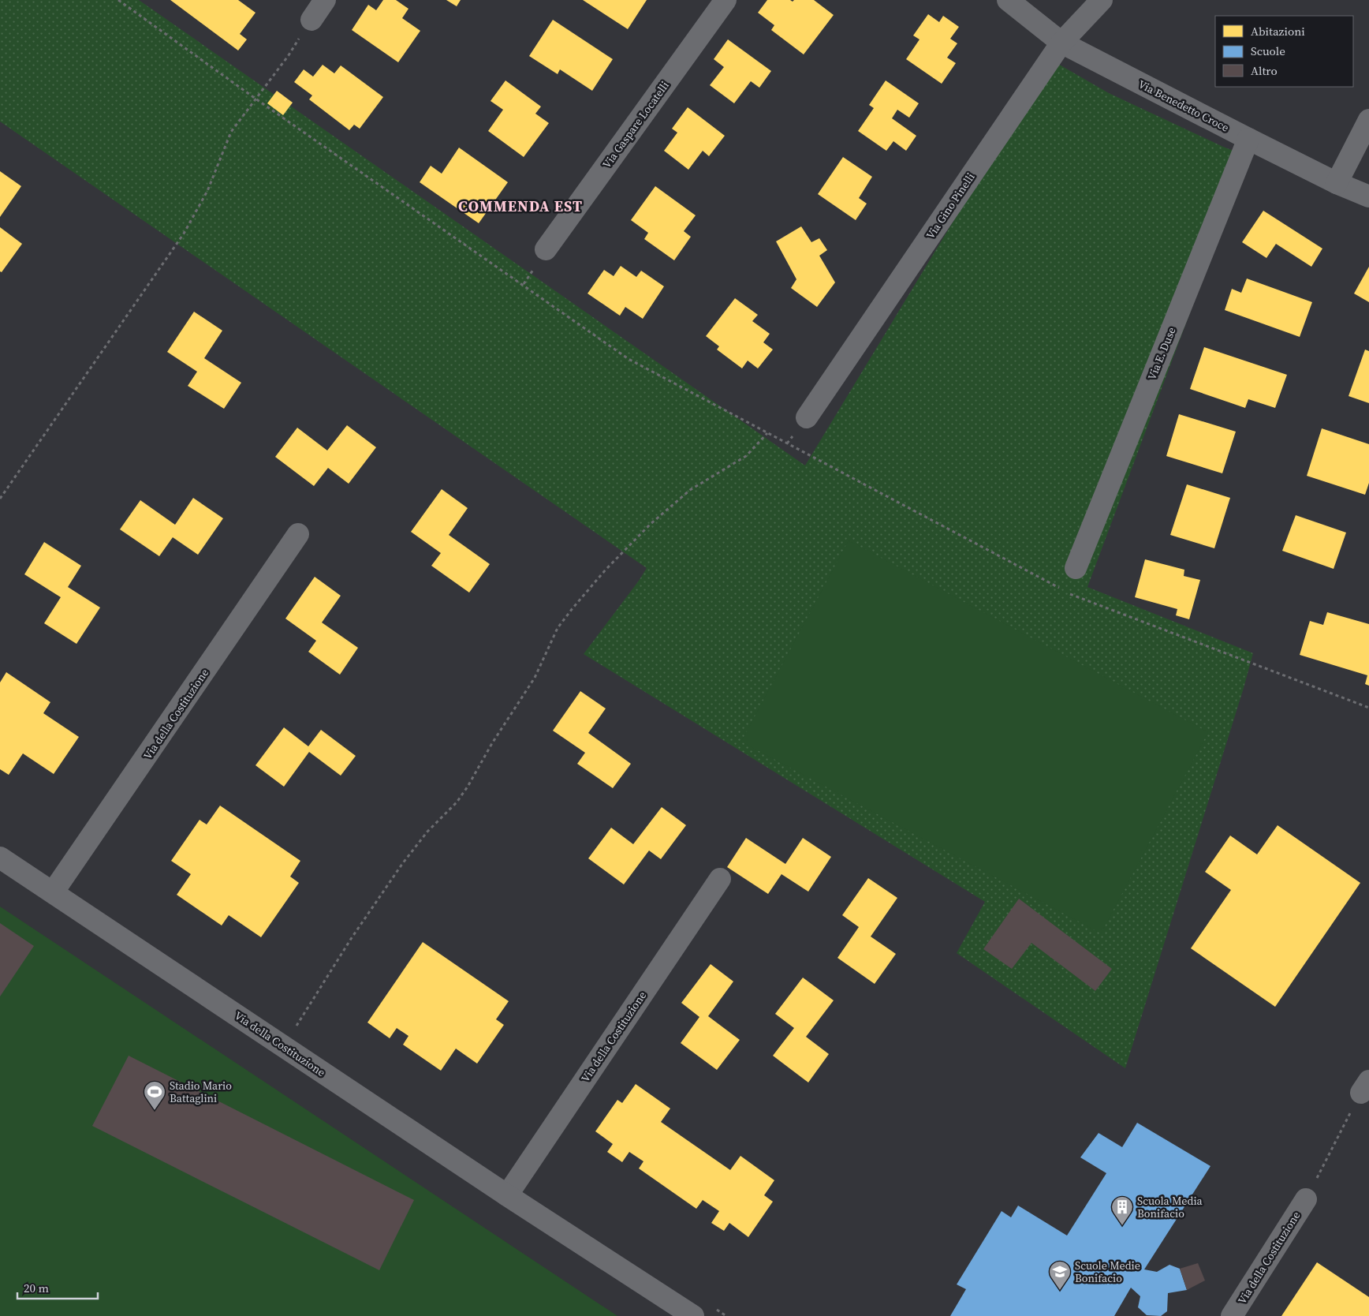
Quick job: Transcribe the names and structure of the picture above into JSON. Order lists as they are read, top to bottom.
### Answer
{
  "streets": {
    "street": [
      "Via Benedetto Croce",
      "Via Gaspare Locatelli",
      "Via Gino Pinelli",
      "Via E. Duse",
      "Via della Costituzione"
    ]
  },
  "crossings": [
    ["Via Benedetto Croce", "Via Gino Pinelli"],
    ["Via Benedetto Croce", "Via E. Duse"]
  ],
  "districts": ["COMMENDA EST"],
  "places": {
    "sports": ["Stadio Mario Battaglini"],
    "building": ["Scuola Media Bonifacio"],
    "school or university": ["Scuole Medie Bonifacio"]
  },
  "legend": ["Abitazioni", "Scuole", "Altro"],
  "scale_bar": "20 m"
}
